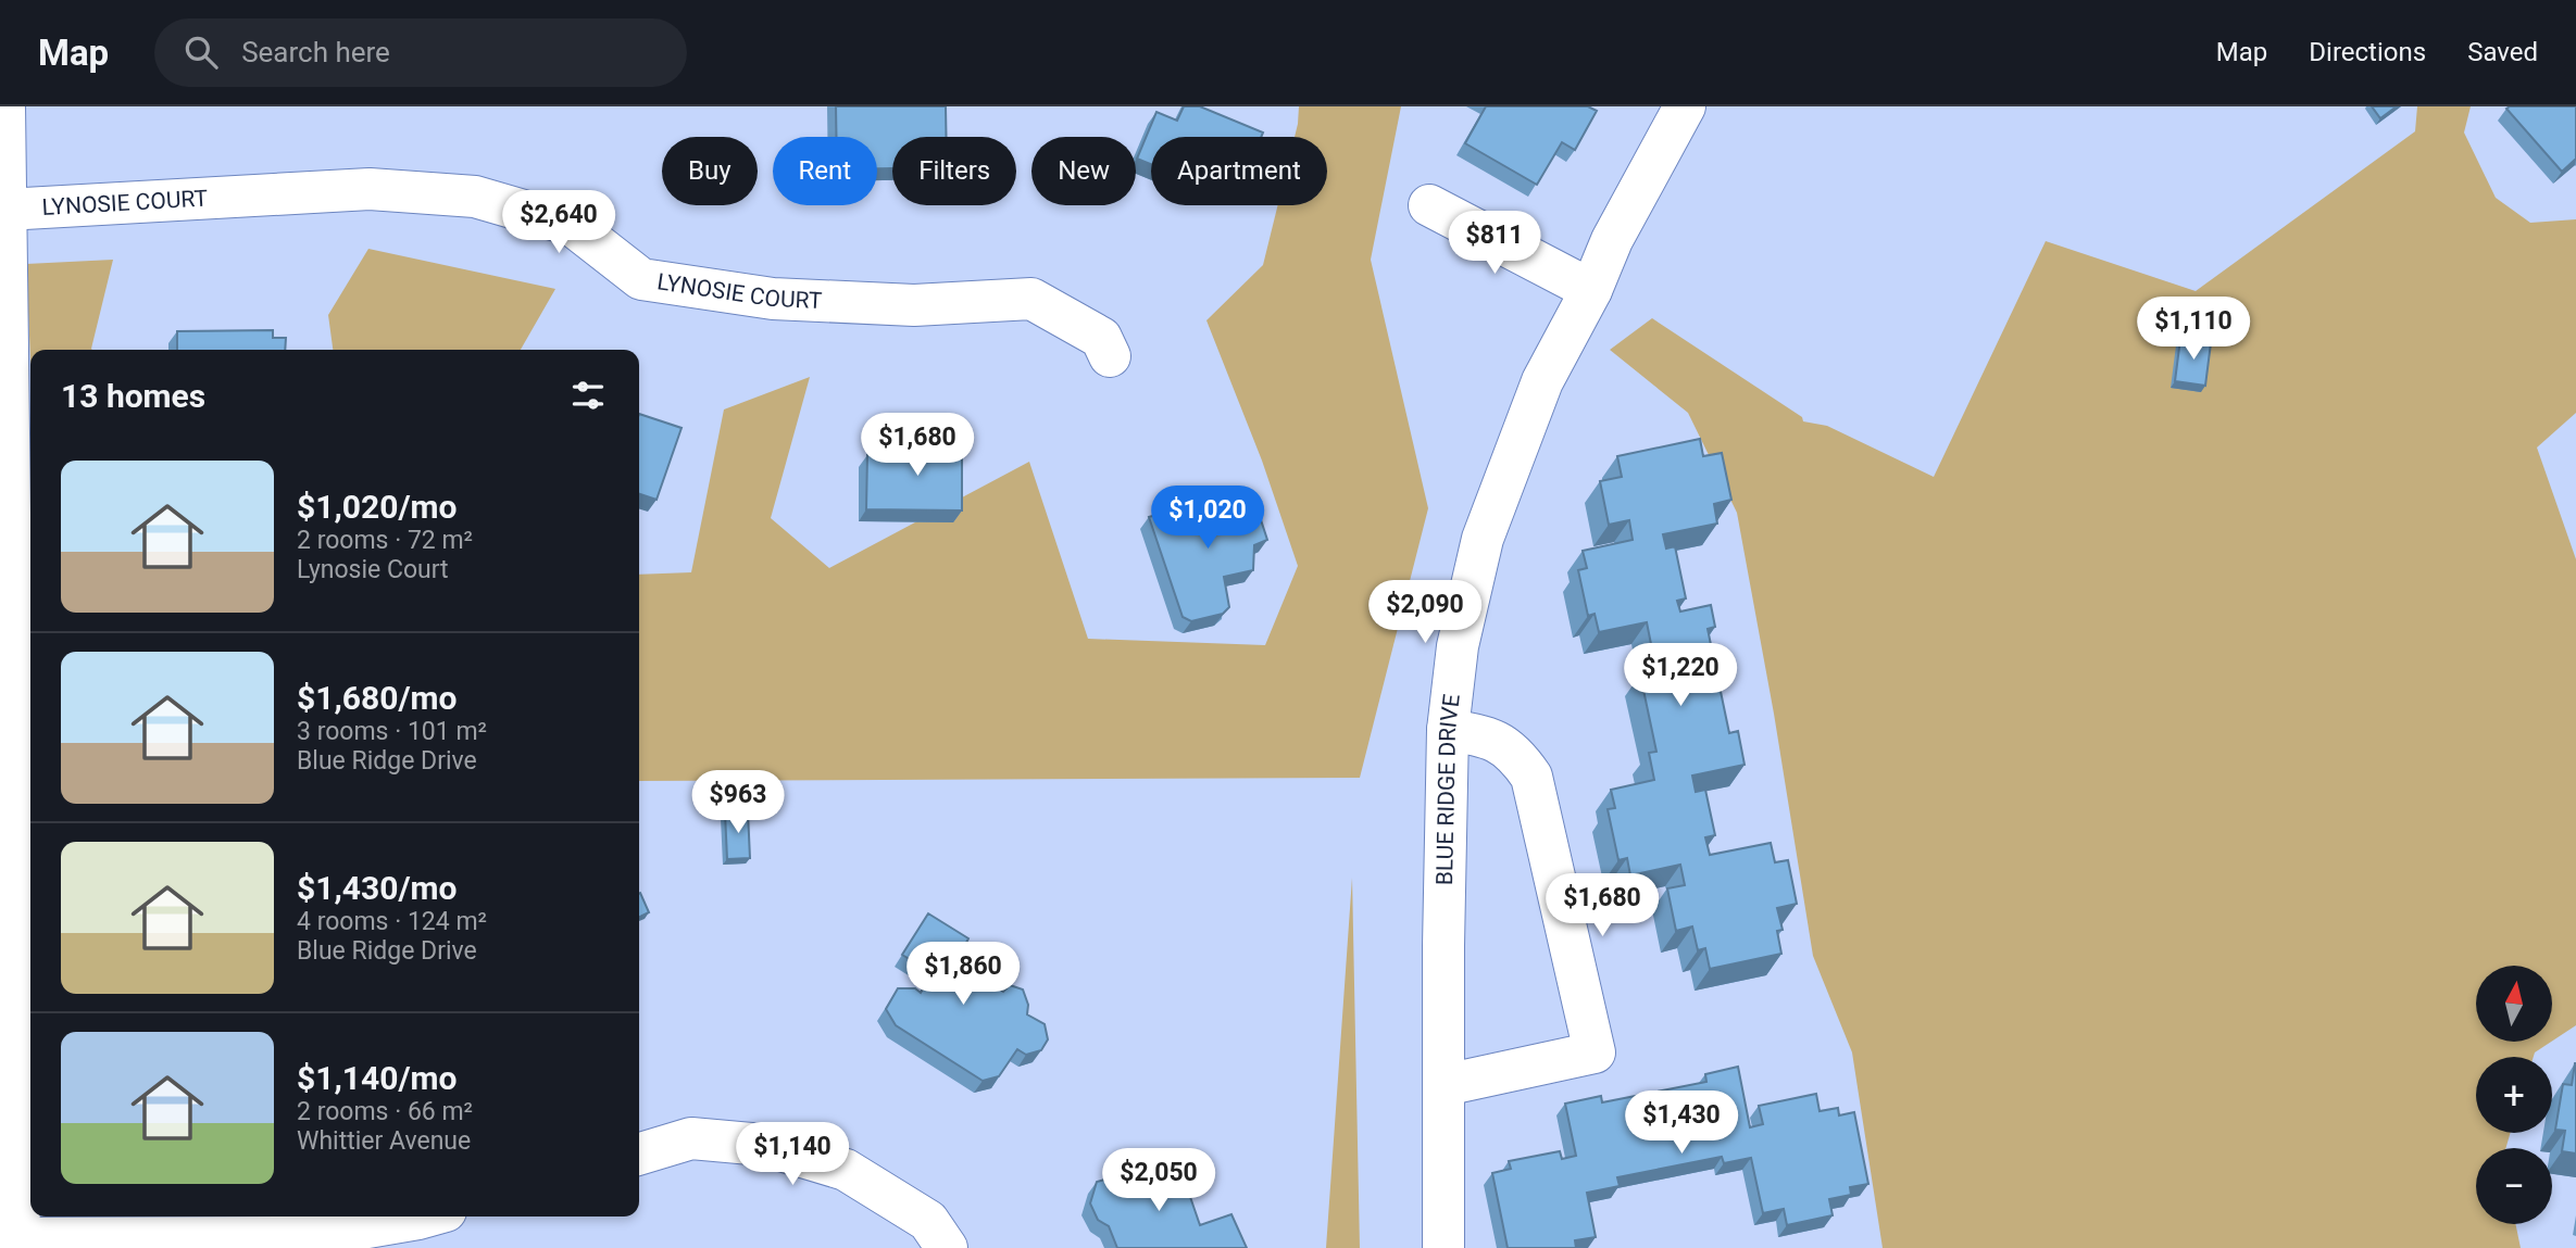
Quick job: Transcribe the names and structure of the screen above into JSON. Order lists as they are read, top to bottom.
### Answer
{
  "streets": {
    "street": ["LYNOSIE COURT", "BLUE RIDGE DRIVE"]
  },
  "north": "top",
  "page": {
    "header": "Map",
    "search": "Search here",
    "nav": ["Map", "Directions", "Saved"],
    "chip": [
      "Buy",
      "Rent",
      "Filters",
      "New",
      "Apartment"
    ],
    "price": [
      "$2,640",
      "$811",
      "$1,110",
      "$1,680",
      "$1,020",
      "$2,090",
      "$1,220",
      "$963",
      "$1,680",
      "$1,860",
      "$1,430",
      "$1,140",
      "$2,050"
    ],
    "heading": "13 homes",
    "list": [
      {
        "name": "$1,020/mo",
        "note": "2 rooms · 72 m² · Lynosie Court"
      },
      {
        "name": "$1,680/mo",
        "note": "3 rooms · 101 m² · Blue Ridge Drive"
      },
      {
        "name": "$1,430/mo",
        "note": "4 rooms · 124 m² · Blue Ridge Drive"
      },
      {
        "name": "$1,140/mo",
        "note": "2 rooms · 66 m² · Whittier Avenue"
      }
    ],
    "map_buttons": ["+", "−"]
  }
}
